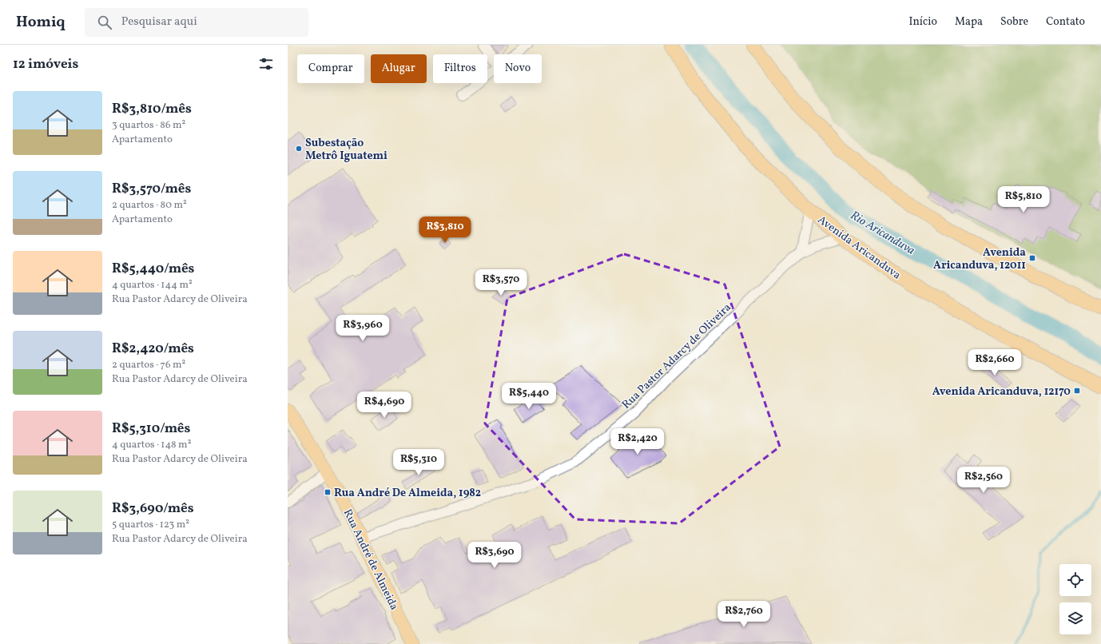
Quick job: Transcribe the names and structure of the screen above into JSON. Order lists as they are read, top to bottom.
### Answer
{
  "streets": {
    "highway": ["Avenida Aricanduva"],
    "main road": ["Rua André de Almeida"],
    "street": ["Rua Pastor Adarcy de Oliveira"]
  },
  "crossings": [
    ["Avenida Aricanduva", "Rua Pastor Adarcy de Oliveira"],
    ["Rua Pastor Adarcy de Oliveira", "Rua André de Almeida"]
  ],
  "water": ["Rio Aricanduva"],
  "places": {
    "other": ["Subestação Metrô Iguatemi"],
    "transit": ["Avenida Aricanduva, 12011", "Avenida Aricanduva, 12170", "Rua André De Almeida, 1982"]
  },
  "page": {
    "header": "Homiq",
    "search": "Pesquisar aqui",
    "nav": [
      "Início",
      "Mapa",
      "Sobre",
      "Contato"
    ],
    "heading": "12 imóveis",
    "chip": [
      "Comprar",
      "Alugar",
      "Filtros",
      "Novo"
    ],
    "list": [
      {
        "name": "R$3,810/mês",
        "note": "3 quartos · 86 m² · Apartamento"
      },
      {
        "name": "R$3,570/mês",
        "note": "2 quartos · 80 m² · Apartamento"
      },
      {
        "name": "R$5,440/mês",
        "note": "4 quartos · 144 m² · Rua Pastor Adarcy de Oliveira"
      },
      {
        "name": "R$2,420/mês",
        "note": "2 quartos · 76 m² · Rua Pastor Adarcy de Oliveira"
      },
      {
        "name": "R$5,310/mês",
        "note": "4 quartos · 148 m² · Rua Pastor Adarcy de Oliveira"
      },
      {
        "name": "R$3,690/mês",
        "note": "5 quartos · 123 m² · Rua Pastor Adarcy de Oliveira"
      }
    ],
    "price": [
      "R$5,810",
      "R$3,810",
      "R$3,570",
      "R$3,960",
      "R$2,660",
      "R$5,440",
      "R$4,690",
      "R$2,420",
      "R$5,310",
      "R$2,560",
      "R$3,690",
      "R$2,760"
    ]
  }
}
